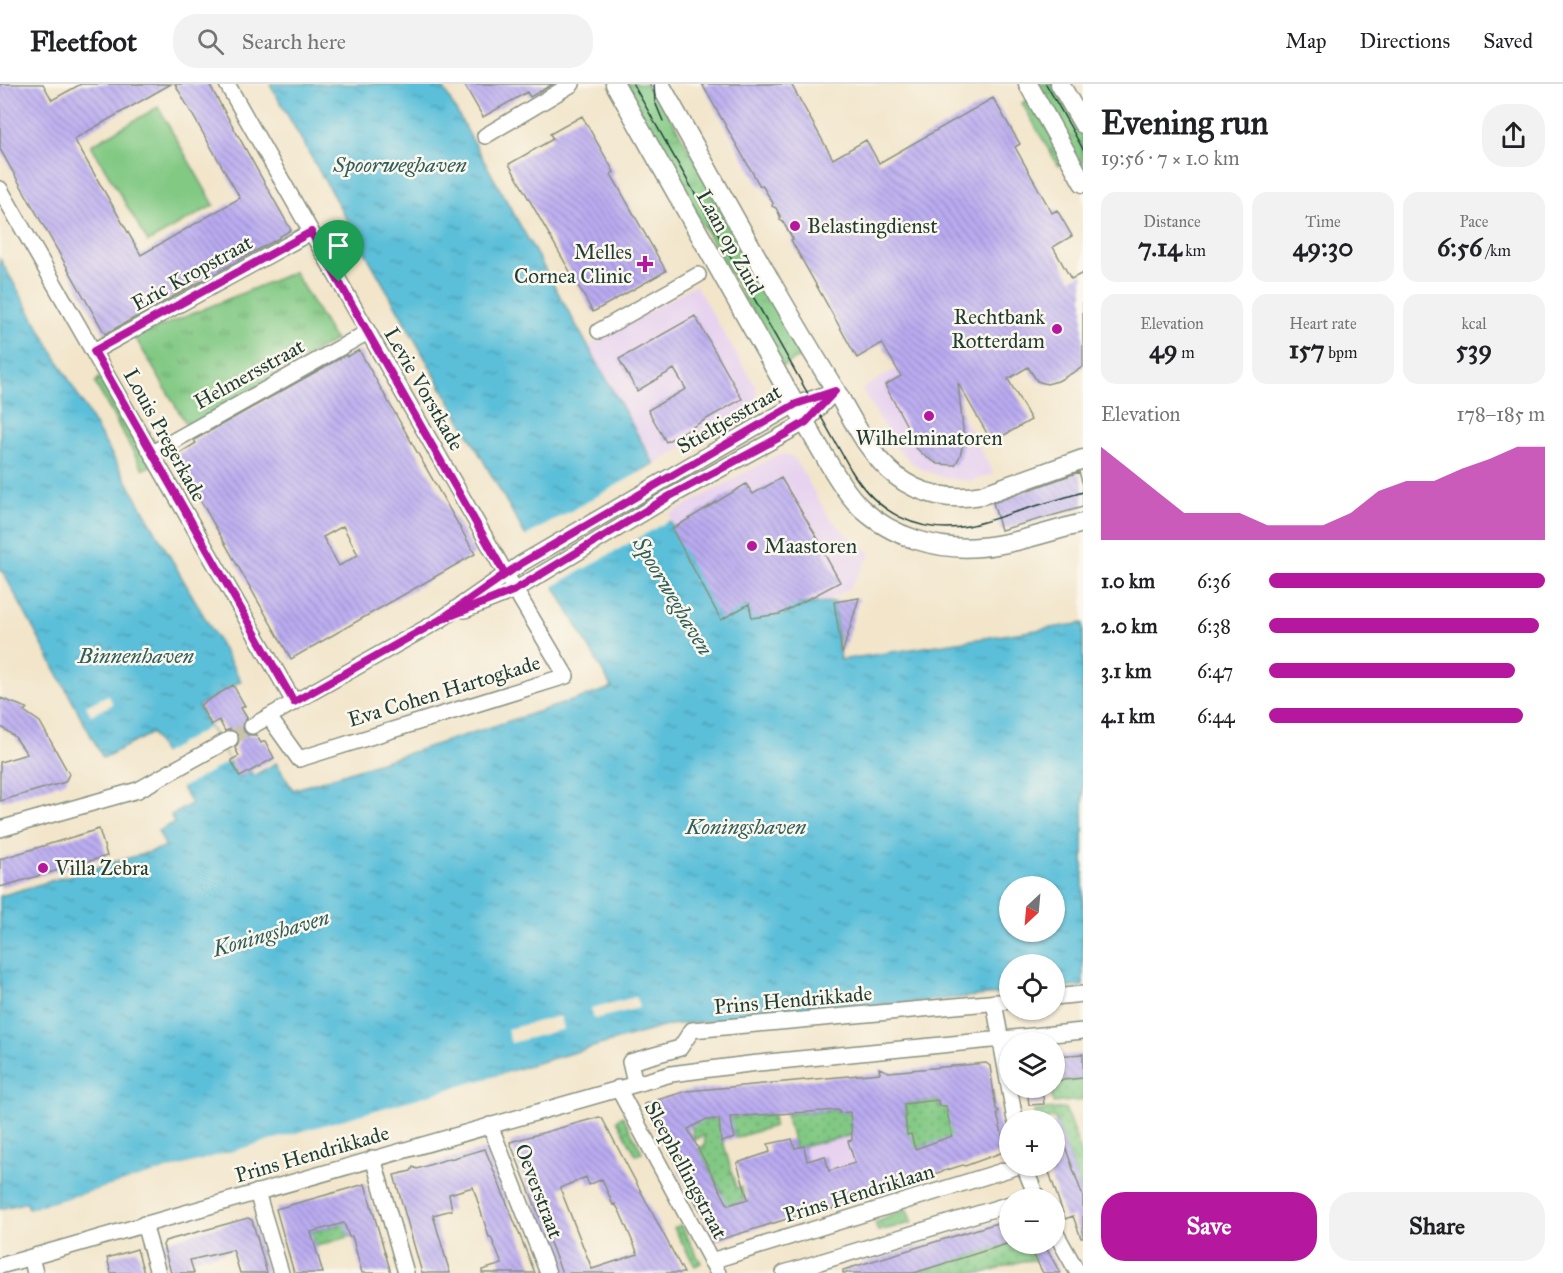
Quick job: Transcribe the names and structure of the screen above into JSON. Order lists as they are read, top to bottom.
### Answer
{
  "streets": {
    "main road": ["Laan op Zuid"],
    "street": [
      "Eric Kropstraat",
      "Helmersstraat",
      "Levie Vorstkade",
      "Stieltjesstraat",
      "Louis Pregerkade",
      "Eva Cohen Hartogkade",
      "Prins Hendrikkade",
      "Sleephellingstraat",
      "Oeverstraat",
      "Prins Hendriklaan"
    ]
  },
  "crossings": [
    ["Laan op Zuid", "Stieltjesstraat"],
    ["Eric Kropstraat", "Levie Vorstkade"],
    ["Eric Kropstraat", "Louis Pregerkade"],
    ["Helmersstraat", "Levie Vorstkade"],
    ["Helmersstraat", "Louis Pregerkade"],
    ["Levie Vorstkade", "Stieltjesstraat"],
    ["Levie Vorstkade", "Eva Cohen Hartogkade"],
    ["Stieltjesstraat", "Eva Cohen Hartogkade"],
    ["Prins Hendrikkade", "Sleephellingstraat"],
    ["Prins Hendrikkade", "Oeverstraat"],
    ["Sleephellingstraat", "Prins Hendriklaan"]
  ],
  "water": ["Spoorweghaven", "Binnenhaven", "Koningshaven"],
  "places": {
    "other": [
      "Belastingdienst",
      "Rechtbank Rotterdam",
      "Wilhelminatoren",
      "Maastoren",
      "Villa Zebra"
    ],
    "health": ["Melles Cornea Clinic"]
  },
  "north": "bottom left",
  "page": {
    "header": "Fleetfoot",
    "search": "Search here",
    "nav": ["Map", "Directions", "Saved"],
    "heading": ["Evening run", "19:56 · 7 × 1.0 km"],
    "stats": [
      ["Distance", "7.14 km"],
      ["Time", "49:30"],
      ["Pace", "6:56 /km"],
      ["Elevation", "49 m"],
      ["Heart rate", "157 bpm"],
      ["kcal", "539"]
    ],
    "chart": ["Elevation", "178–185 m"],
    "list": [
      {
        "name": "1.0 km",
        "note": "6:36"
      },
      {
        "name": "2.0 km",
        "note": "6:38"
      },
      {
        "name": "3.1 km",
        "note": "6:47"
      },
      {
        "name": "4.1 km",
        "note": "6:44"
      }
    ],
    "map_buttons": ["+", "−"],
    "buttons": ["Save", "Share"]
  }
}
